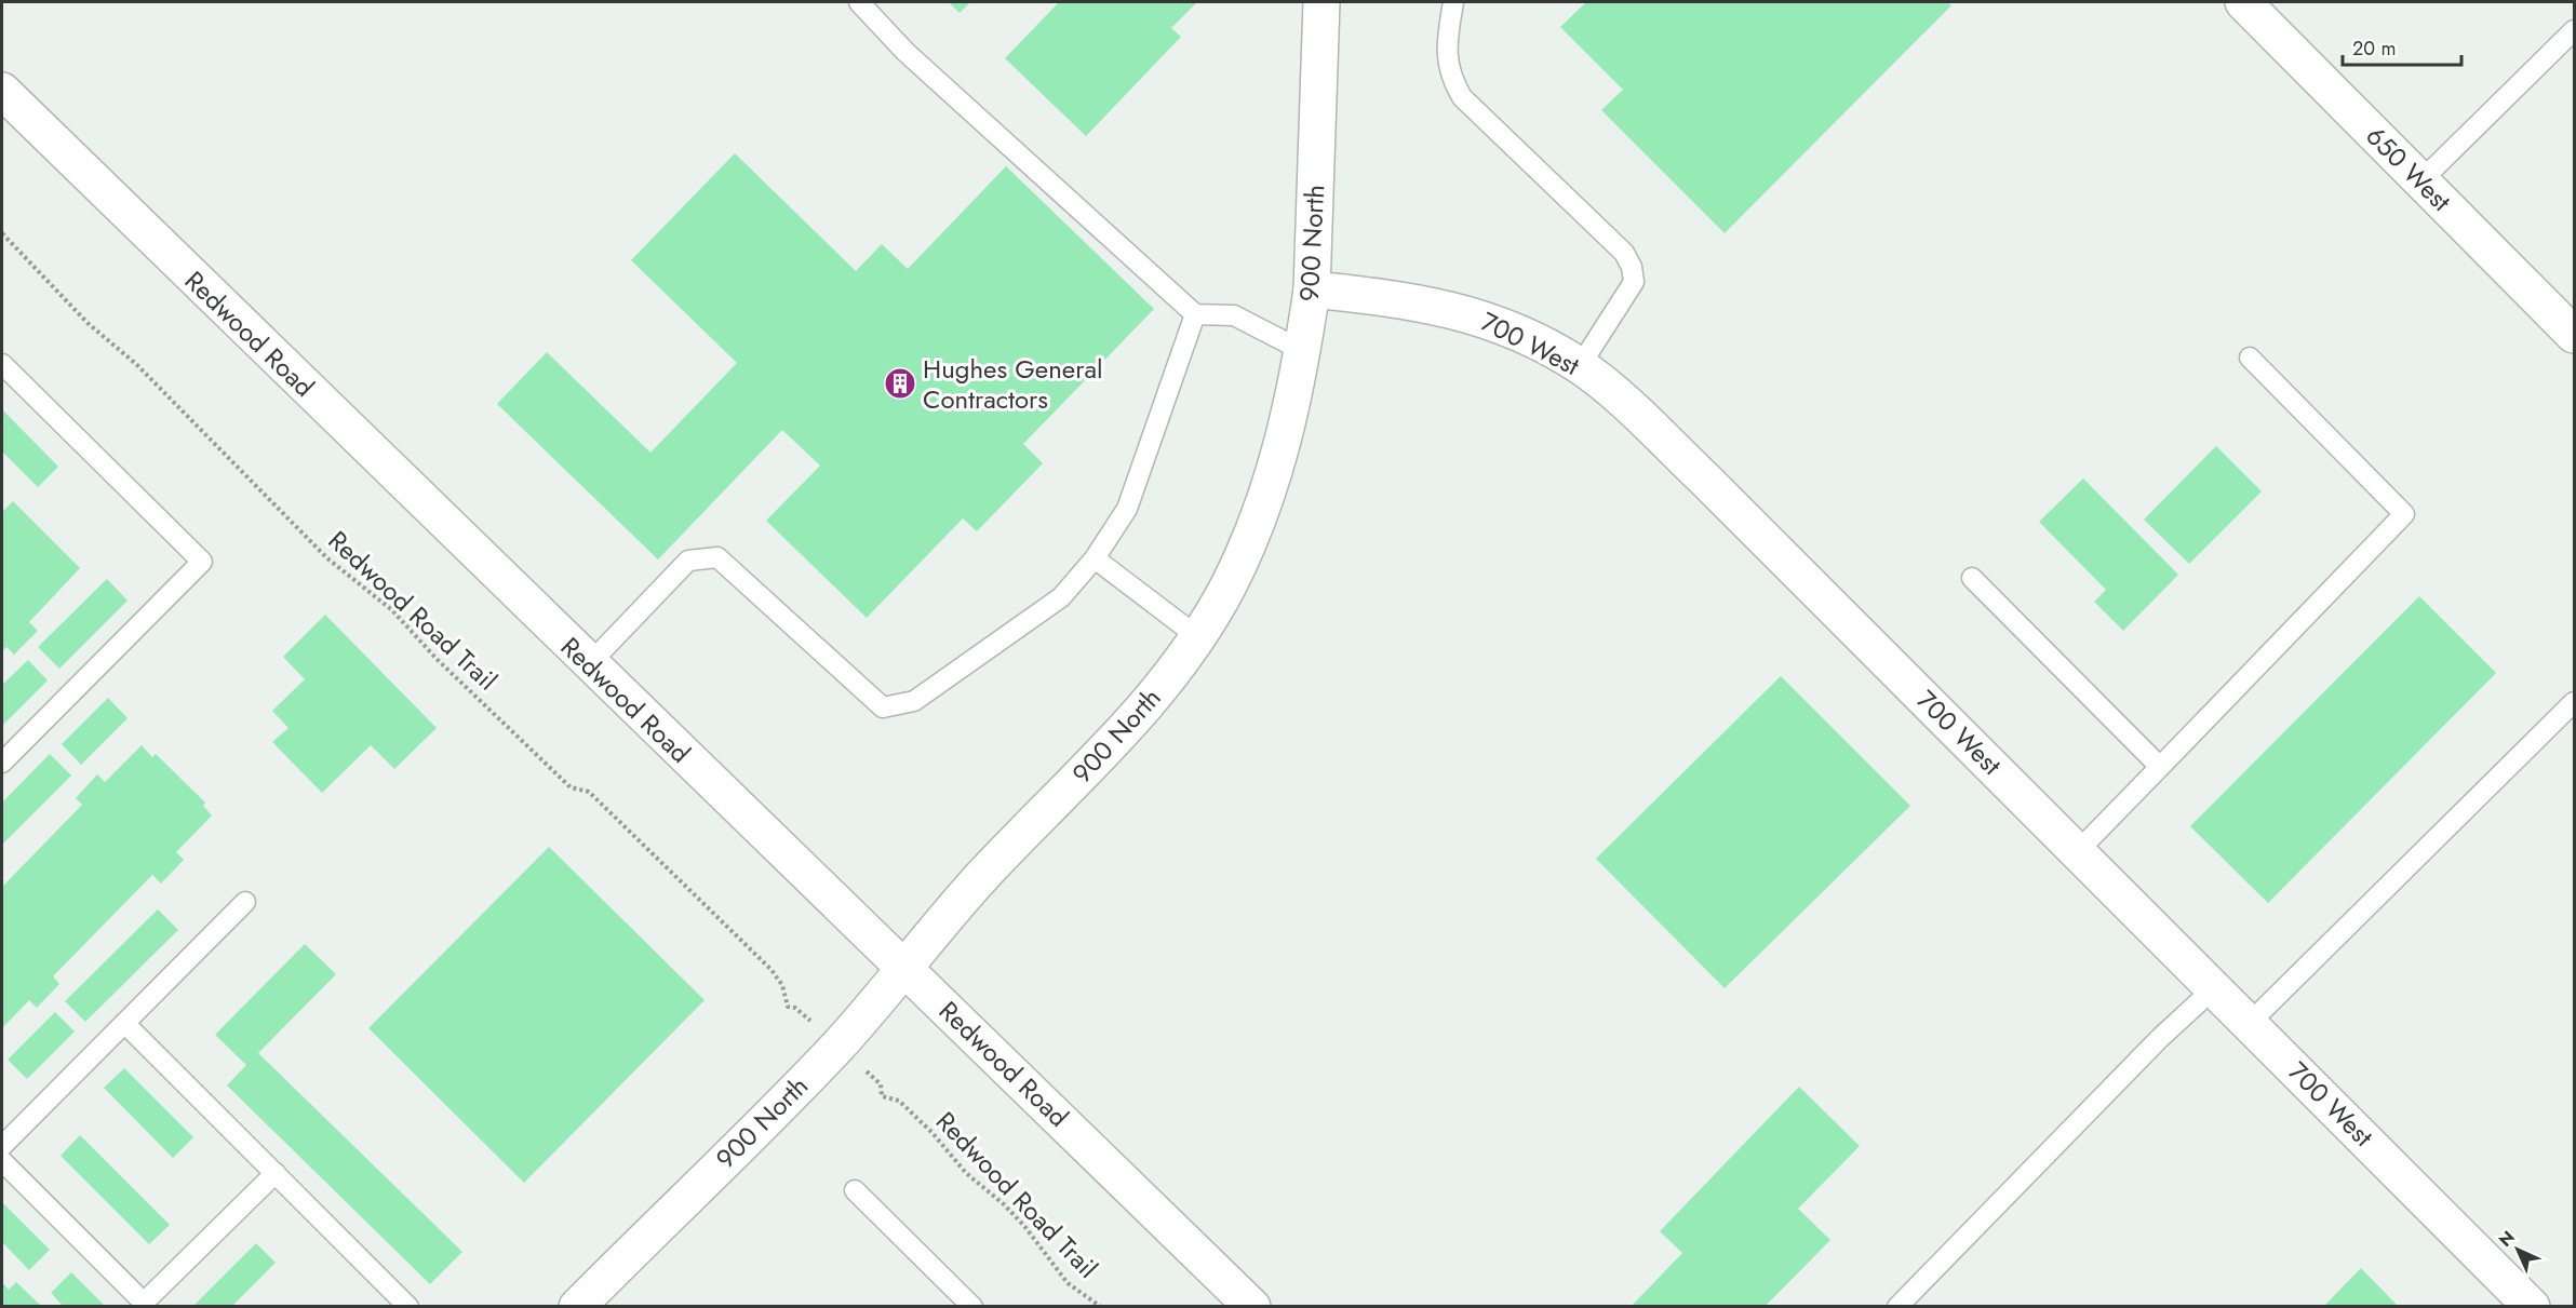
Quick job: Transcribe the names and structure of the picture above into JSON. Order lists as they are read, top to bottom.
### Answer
{
  "streets": {
    "street": [
      "650 West",
      "900 North",
      "Redwood Road",
      "700 West"
    ],
    "path": ["Redwood Road Trail"]
  },
  "crossings": [
    ["900 North", "Redwood Road"],
    ["900 North", "700 West"]
  ],
  "places": {
    "building": ["Hughes General Contractors"]
  },
  "scale_bar": "20 m",
  "north": "top left"
}
